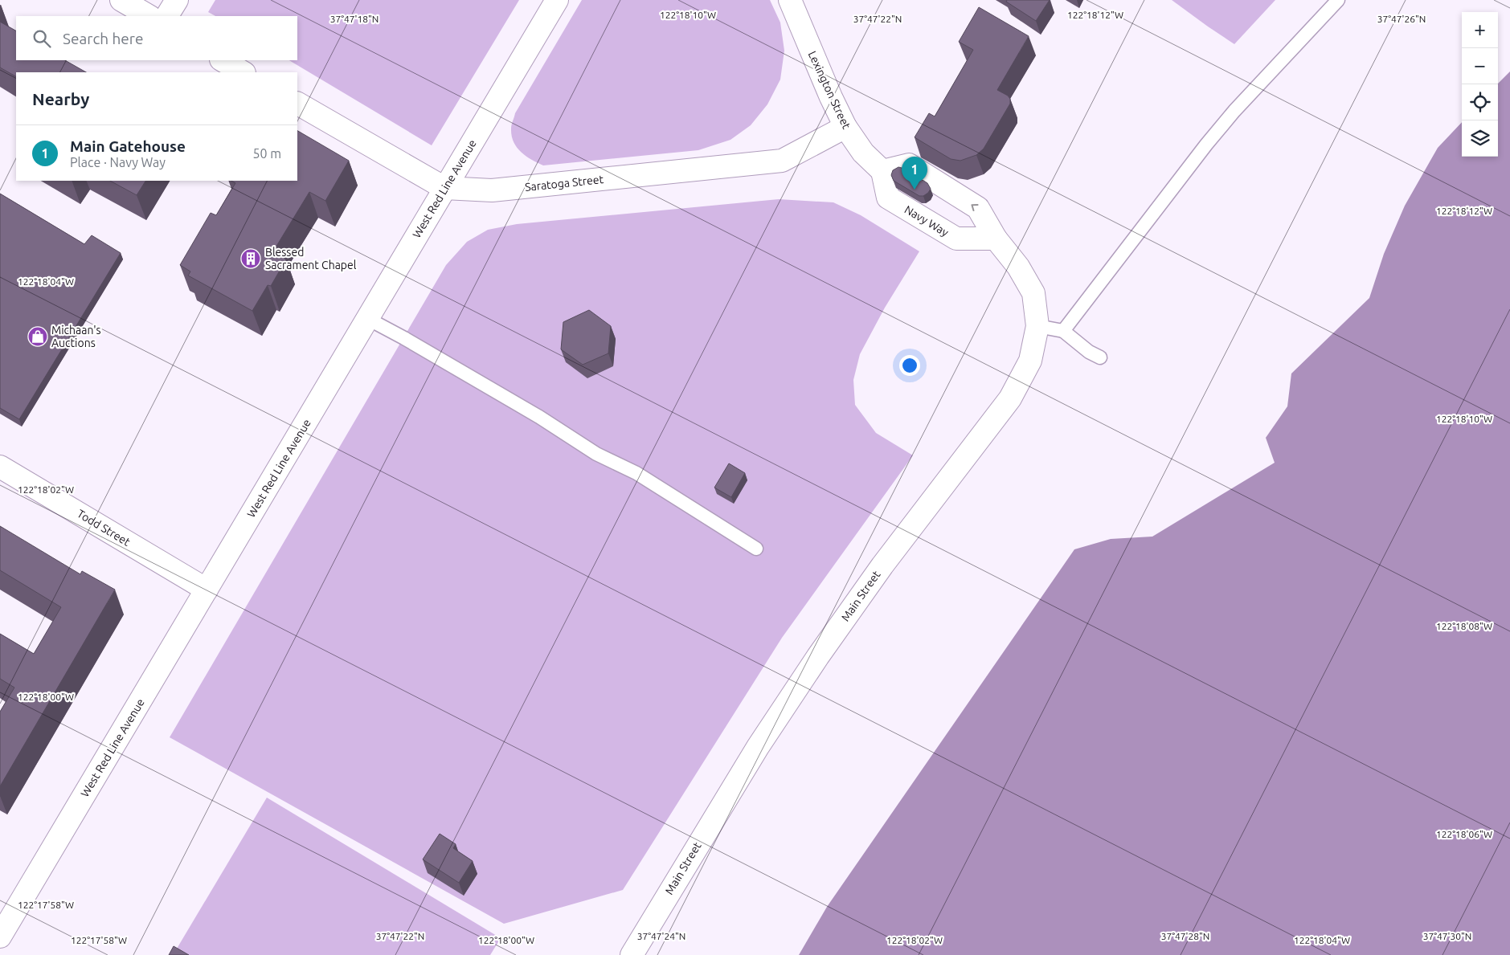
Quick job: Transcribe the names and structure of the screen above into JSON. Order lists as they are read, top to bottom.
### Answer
{
  "streets": {
    "street": [
      "Lexington Street",
      "Saratoga Street",
      "West Red Line Avenue",
      "Navy Way",
      "Todd Street",
      "Main Street"
    ]
  },
  "crossings": [
    ["Lexington Street", "Saratoga Street"],
    ["Lexington Street", "Navy Way"],
    ["Saratoga Street", "West Red Line Avenue"],
    ["West Red Line Avenue", "Todd Street"],
    ["Navy Way", "Main Street"]
  ],
  "places": {
    "building": ["Blessed Sacrament Chapel"],
    "shop": ["Michaan's Auctions"]
  },
  "page": {
    "map_buttons": ["+", "−"],
    "search": "Search here",
    "heading": "Nearby",
    "list": [
      {
        "mark": "1",
        "name": "Main Gatehouse",
        "note": "Place · Navy Way",
        "value": "50 m"
      }
    ],
    "pins": "1"
  },
  "coordinates": [
    "122°18'10\"W",
    "122°18'12\"W",
    "37°47'18\"N",
    "37°47'22\"N",
    "37°47'26\"N",
    "122°18'04\"W",
    "122°18'02\"W",
    "122°18'08\"W",
    "122°18'00\"W",
    "122°18'06\"W",
    "122°17'58\"W",
    "37°47'24\"N",
    "37°47'28\"N",
    "37°47'30\"N"
  ]
}
